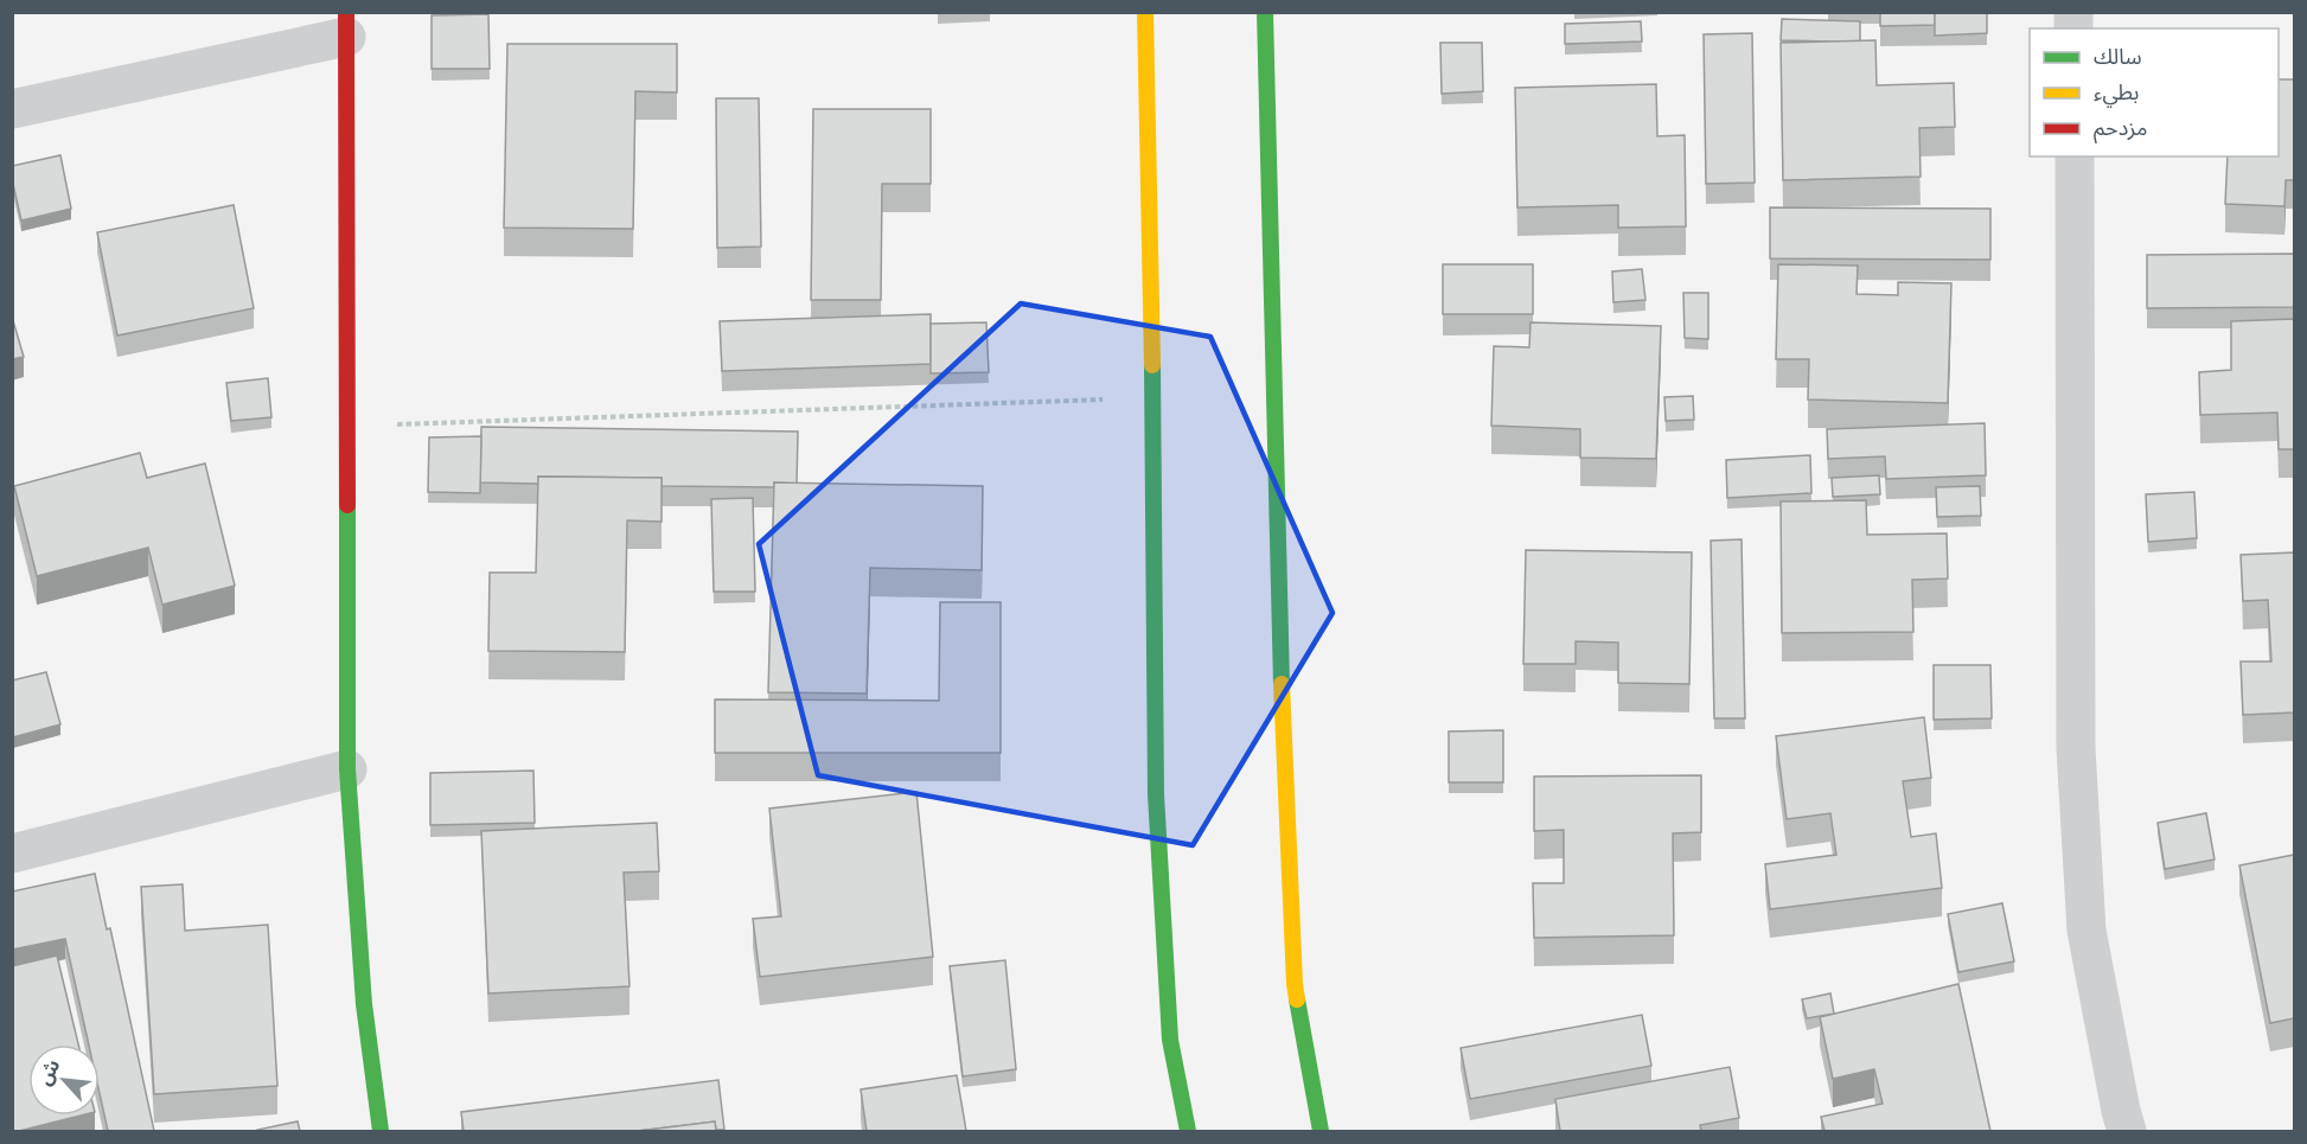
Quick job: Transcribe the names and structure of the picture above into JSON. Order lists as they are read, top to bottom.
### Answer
{
  "legend": ["سالك", "بطيء", "مزدحم"],
  "north": "top left"
}
